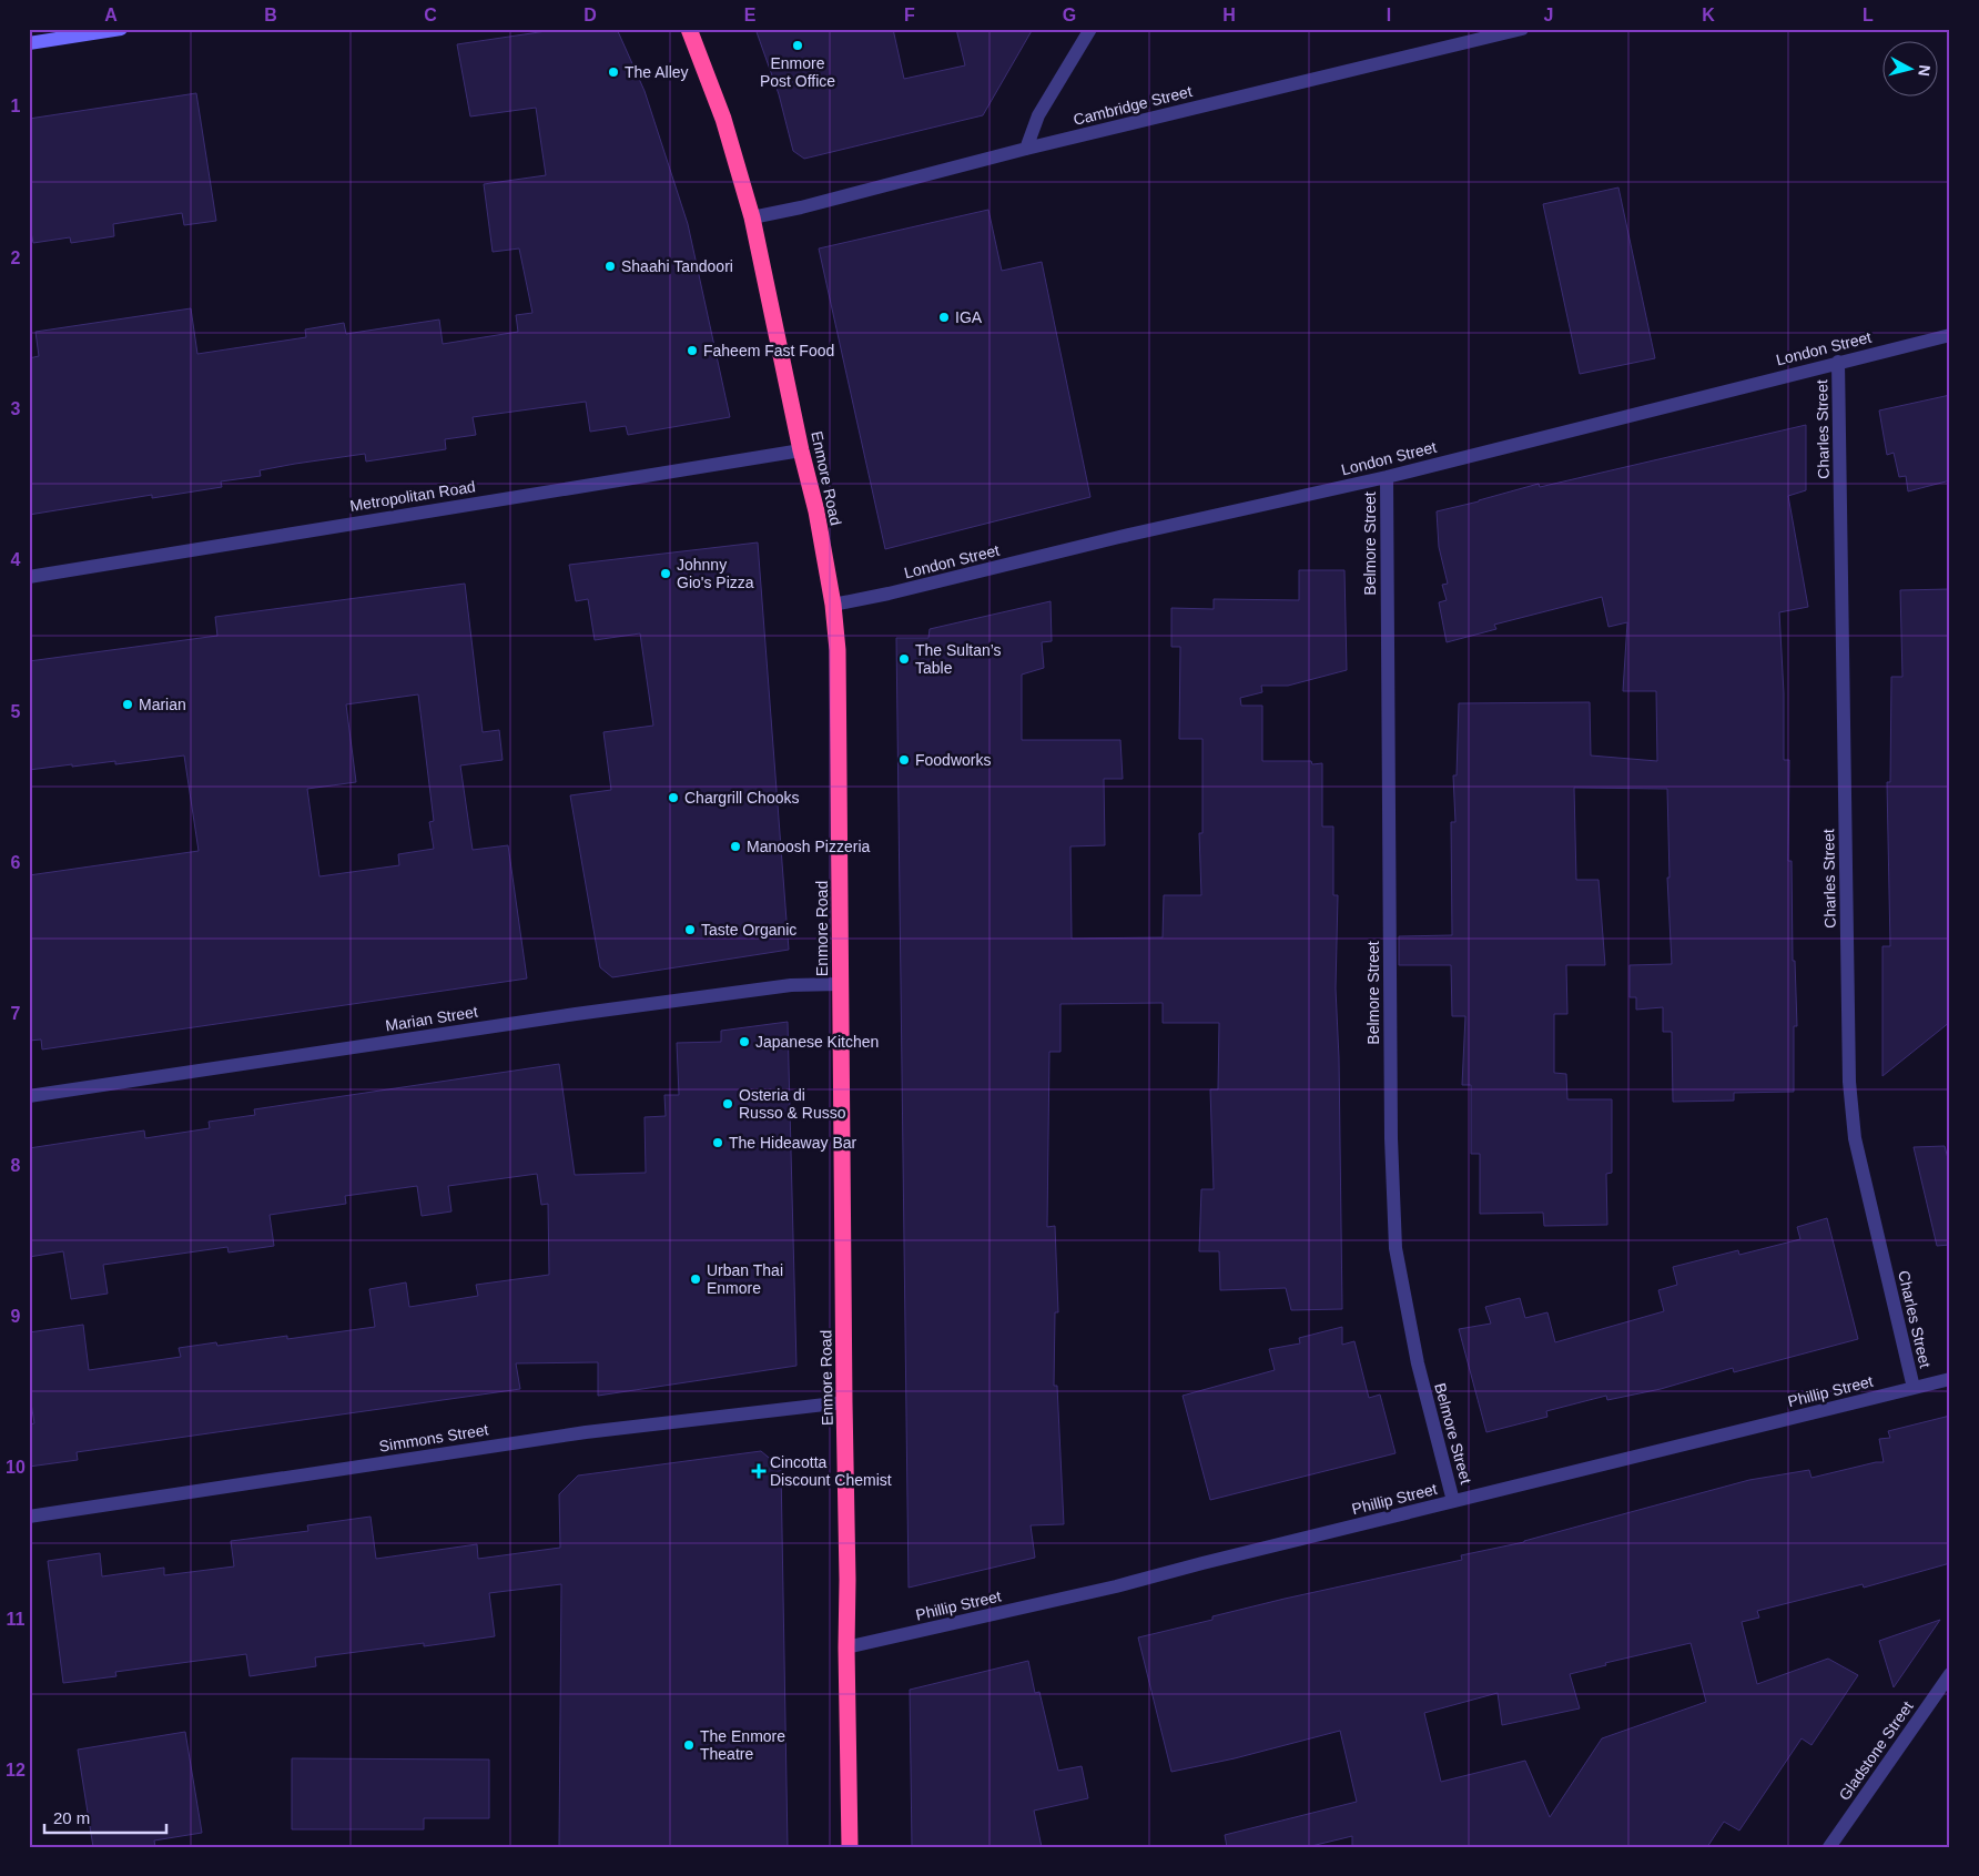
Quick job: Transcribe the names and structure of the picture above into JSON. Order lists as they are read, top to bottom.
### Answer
{
  "streets": {
    "highway": ["Enmore Road"],
    "street": [
      "Cambridge Street",
      "London Street",
      "Charles Street",
      "Metropolitan Road",
      "Belmore Street",
      "Marian Street",
      "Phillip Street",
      "Simmons Street",
      "Gladstone Street"
    ]
  },
  "crossings": [
    ["Cambridge Street", "Enmore Road"],
    ["London Street", "Charles Street"],
    ["London Street", "Enmore Road"],
    ["London Street", "Belmore Street"],
    ["Charles Street", "Phillip Street"],
    ["Enmore Road", "Metropolitan Road"],
    ["Enmore Road", "Marian Street"],
    ["Enmore Road", "Phillip Street"],
    ["Enmore Road", "Simmons Street"],
    ["Belmore Street", "Phillip Street"]
  ],
  "places": {
    "other": [
      "Enmore Post Office",
      "The Alley",
      "Shaahi Tandoori",
      "IGA",
      "Faheem Fast Food",
      "Johnny Gio's Pizza",
      "The Sultan’s Table",
      "Marian",
      "Foodworks",
      "Chargrill Chooks",
      "Manoosh Pizzeria",
      "Taste Organic",
      "Japanese Kitchen",
      "Osteria di Russo & Russo",
      "The Hideaway Bar",
      "Urban Thai Enmore",
      "The Enmore Theatre"
    ],
    "health": ["Cincotta Discount Chemist"]
  },
  "scale_bar": "20 m",
  "north": "right",
  "grid": {
    "columns": [
      "A",
      "B",
      "C",
      "D",
      "E",
      "F",
      "G",
      "H",
      "I",
      "J",
      "K",
      "L"
    ],
    "rows": [
      "1",
      "2",
      "3",
      "4",
      "5",
      "6",
      "7",
      "8",
      "9",
      "10",
      "11",
      "12"
    ]
  }
}
